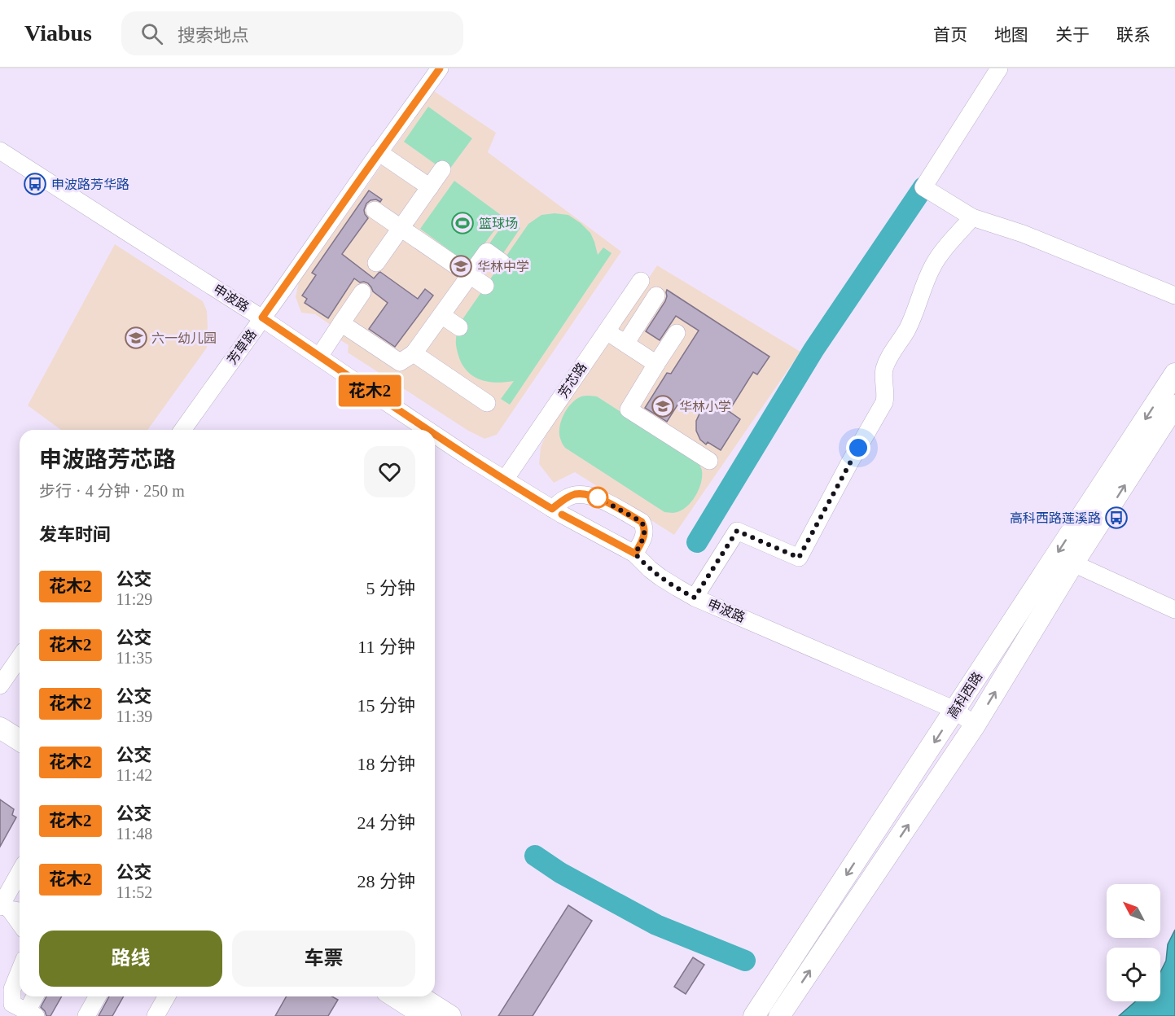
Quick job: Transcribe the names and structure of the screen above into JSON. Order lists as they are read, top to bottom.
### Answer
{
  "streets": {
    "main road": ["高科西路"],
    "street": ["申波路", "芳草路", "芳芯路"]
  },
  "crossings": [
    ["申波路", "芳草路"],
    ["申波路", "芳芯路"],
    ["申波路", "高科西路"]
  ],
  "places": {
    "bus stop": ["申波路芳华路", "高科西路莲溪路"],
    "sports": ["篮球场"],
    "school or university": ["华林中学", "六一幼儿园", "华林小学"]
  },
  "lines": ["bus line 花木2"],
  "north": "top left",
  "page": {
    "header": "Viabus",
    "search": "搜索地点",
    "nav": [
      "首页",
      "地图",
      "关于",
      "联系"
    ],
    "on_map": "花木2",
    "heading": [
      ["申波路芳芯路", "步行 · 4 分钟 · 250 m"],
      "发车时间"
    ],
    "list": [
      {
        "mark": "花木2",
        "name": "公交",
        "note": "11:29",
        "value": "5 分钟"
      },
      {
        "mark": "花木2",
        "name": "公交",
        "note": "11:35",
        "value": "11 分钟"
      },
      {
        "mark": "花木2",
        "name": "公交",
        "note": "11:39",
        "value": "15 分钟"
      },
      {
        "mark": "花木2",
        "name": "公交",
        "note": "11:42",
        "value": "18 分钟"
      },
      {
        "mark": "花木2",
        "name": "公交",
        "note": "11:48",
        "value": "24 分钟"
      },
      {
        "mark": "花木2",
        "name": "公交",
        "note": "11:52",
        "value": "28 分钟"
      }
    ],
    "buttons": ["路线", "车票"]
  }
}
